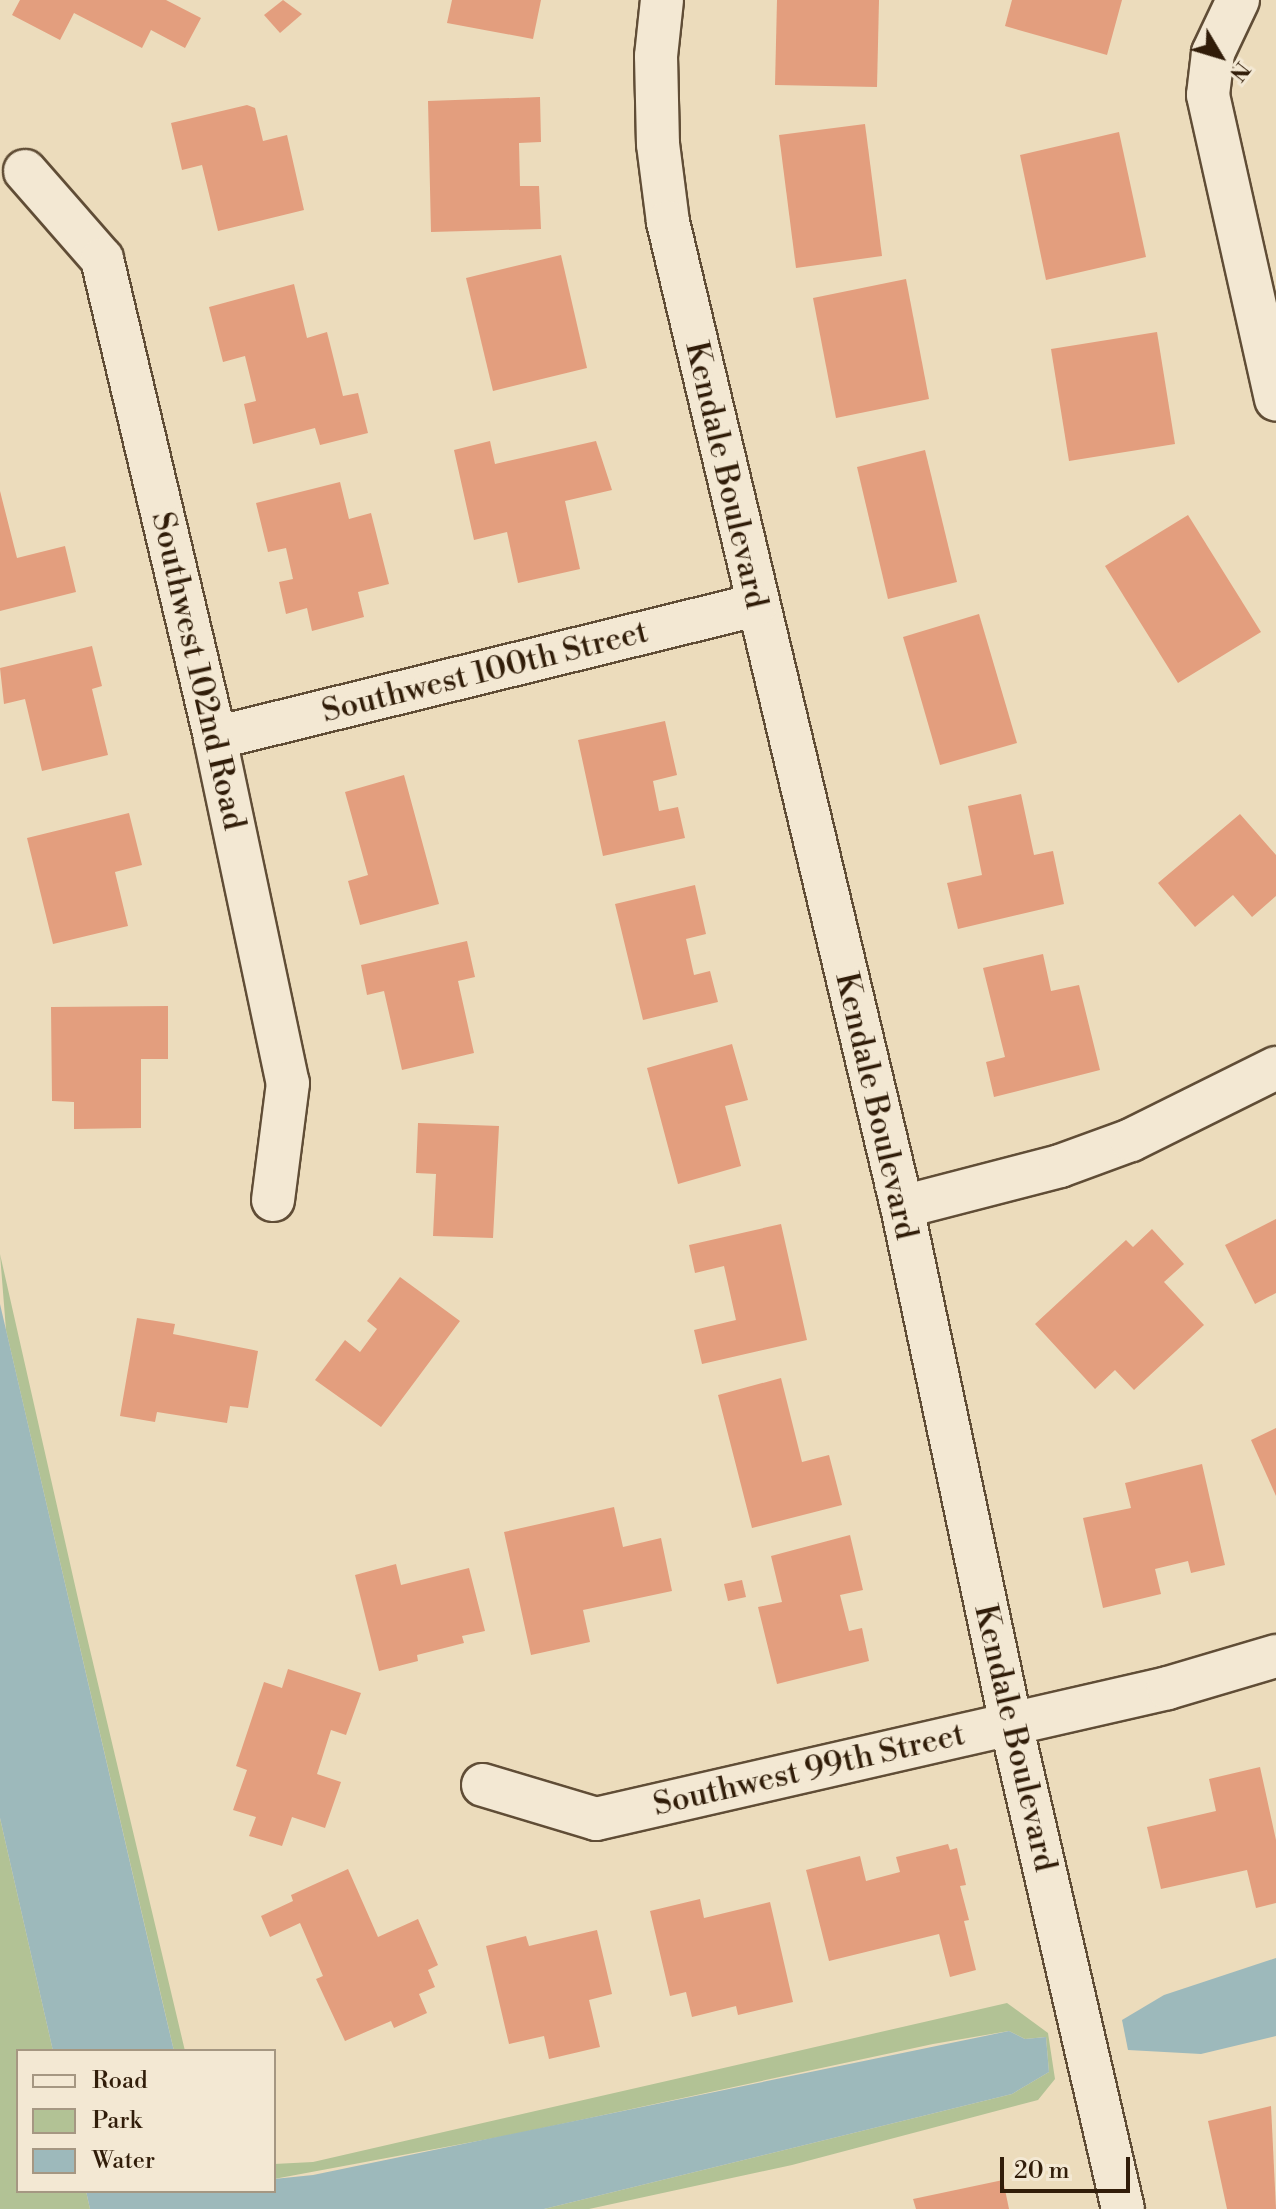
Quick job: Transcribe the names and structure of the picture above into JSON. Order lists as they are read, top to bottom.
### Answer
{
  "streets": {
    "street": [
      "Kendale Boulevard",
      "Southwest 102nd Road",
      "Southwest 100th Street",
      "Southwest 99th Street"
    ]
  },
  "crossings": [
    ["Kendale Boulevard", "Southwest 100th Street"],
    ["Kendale Boulevard", "Southwest 99th Street"],
    ["Southwest 102nd Road", "Southwest 100th Street"]
  ],
  "legend": ["Road", "Park", "Water"],
  "scale_bar": "20 m",
  "north": "bottom right"
}
